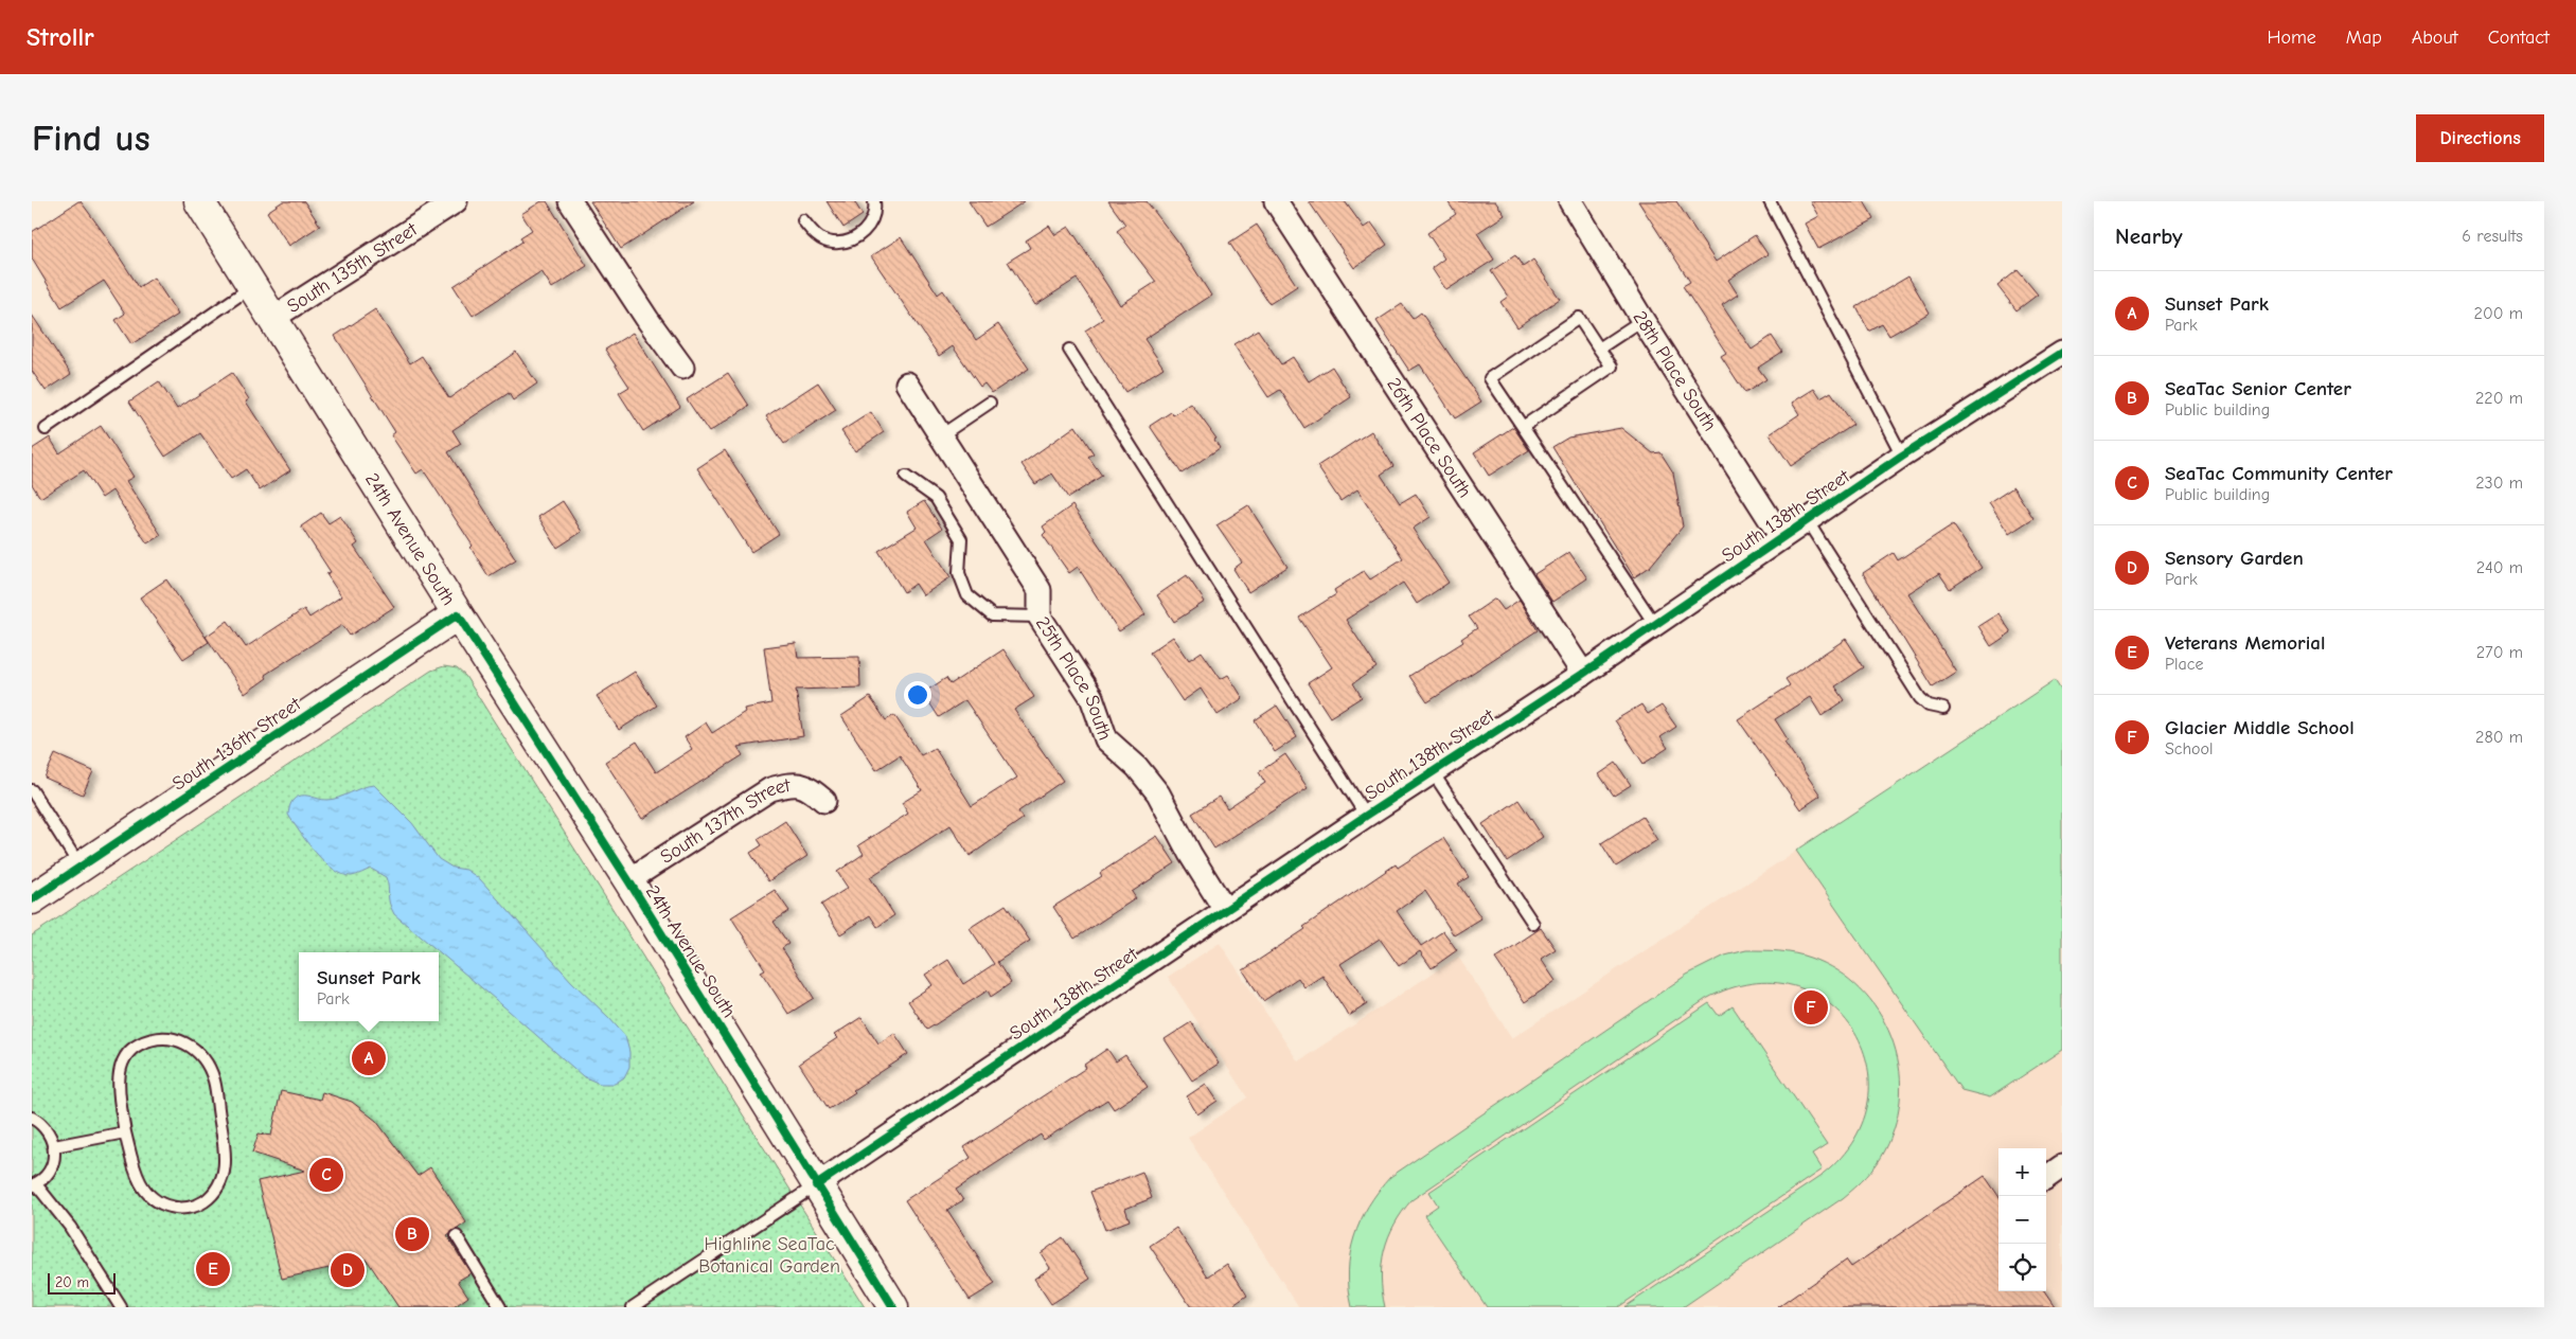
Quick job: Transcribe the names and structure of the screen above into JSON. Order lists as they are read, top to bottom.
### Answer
{
  "streets": {
    "street": [
      "South 135th Street",
      "28th Place South",
      "26th Place South",
      "South 138th Street",
      "24th Avenue South",
      "25th Place South",
      "South 136th Street",
      "South 137th Street"
    ]
  },
  "crossings": [
    ["South 135th Street", "24th Avenue South"],
    ["28th Place South", "South 138th Street"],
    ["26th Place South", "South 138th Street"],
    ["South 138th Street", "24th Avenue South"],
    ["South 138th Street", "25th Place South"],
    ["24th Avenue South", "South 136th Street"],
    ["24th Avenue South", "South 137th Street"]
  ],
  "parks": ["Highline SeaTac Botanical Garden"],
  "scale_bar": "20 m",
  "page": {
    "header": "Strollr",
    "nav": [
      "Home",
      "Map",
      "About",
      "Contact"
    ],
    "buttons": "Directions",
    "title": "Find us",
    "heading": ["Nearby", "6 results"],
    "list": [
      {
        "mark": "A",
        "name": "Sunset Park",
        "note": "Park",
        "value": "200 m"
      },
      {
        "mark": "B",
        "name": "SeaTac Senior Center",
        "note": "Public building",
        "value": "220 m"
      },
      {
        "mark": "C",
        "name": "SeaTac Community Center",
        "note": "Public building",
        "value": "230 m"
      },
      {
        "mark": "D",
        "name": "Sensory Garden",
        "note": "Park",
        "value": "240 m"
      },
      {
        "mark": "E",
        "name": "Veterans Memorial",
        "note": "Place",
        "value": "270 m"
      },
      {
        "mark": "F",
        "name": "Glacier Middle School",
        "note": "School",
        "value": "280 m"
      }
    ],
    "popup": ["Sunset Park", "Park"],
    "pins": [
      "F",
      "A",
      "C",
      "B",
      "E",
      "D"
    ],
    "map_buttons": ["+", "−"],
    "scale": "20 m"
  }
}
